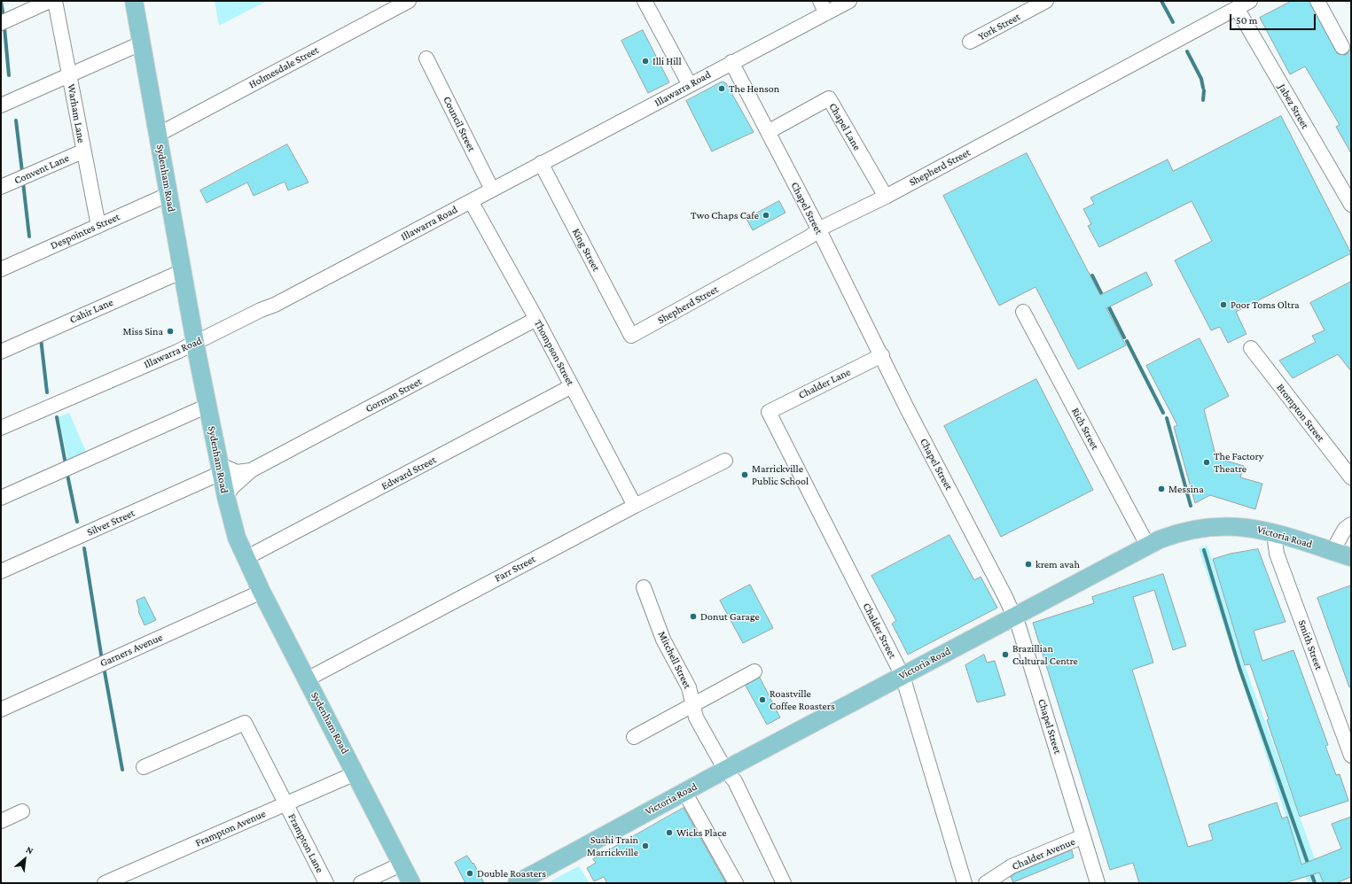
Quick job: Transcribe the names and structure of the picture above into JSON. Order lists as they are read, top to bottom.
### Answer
{
  "streets": {
    "main road": ["Sydenham Road", "Victoria Road"],
    "street": [
      "York Street",
      "Holmesdale Street",
      "Illawarra Road",
      "Jabez Street",
      "Warham Lane",
      "Council Street",
      "Chapel Lane",
      "Shepherd Street",
      "Convent Lane",
      "Chapel Street",
      "Despointes Street",
      "King Street",
      "Cahir Lane",
      "Thompson Street",
      "Chalder Lane",
      "Gorman Street",
      "Brompton Street",
      "Rich Street",
      "Edward Street",
      "Silver Street",
      "Farr Street",
      "Chalder Street",
      "Smith Street",
      "Garners Avenue",
      "Mitchell Street",
      "Frampton Avenue",
      "Frampton Lane",
      "Chalder Avenue"
    ]
  },
  "crossings": [
    ["Holmesdale Street", "Sydenham Road"],
    ["Illawarra Road", "Council Street"],
    ["Illawarra Road", "Sydenham Road"],
    ["Illawarra Road", "Chapel Street"],
    ["Illawarra Road", "King Street"],
    ["Illawarra Road", "Thompson Street"],
    ["Jabez Street", "Shepherd Street"],
    ["Warham Lane", "Convent Lane"],
    ["Warham Lane", "Despointes Street"],
    ["Chapel Lane", "Shepherd Street"],
    ["Chapel Lane", "Chapel Street"],
    ["Shepherd Street", "Chapel Street"],
    ["Shepherd Street", "King Street"],
    ["Sydenham Road", "Despointes Street"],
    ["Sydenham Road", "Cahir Lane"],
    ["Sydenham Road", "Gorman Street"],
    ["Sydenham Road", "Edward Street"],
    ["Sydenham Road", "Silver Street"],
    ["Sydenham Road", "Farr Street"],
    ["Sydenham Road", "Garners Avenue"],
    ["Sydenham Road", "Frampton Avenue"],
    ["Chapel Street", "Chalder Lane"],
    ["Chapel Street", "Victoria Road"],
    ["Chapel Street", "Chalder Avenue"],
    ["Thompson Street", "Gorman Street"],
    ["Thompson Street", "Edward Street"],
    ["Thompson Street", "Farr Street"],
    ["Chalder Lane", "Chalder Street"],
    ["Gorman Street", "Silver Street"],
    ["Rich Street", "Victoria Road"],
    ["Victoria Road", "Chalder Street"],
    ["Victoria Road", "Smith Street"],
    ["Victoria Road", "Mitchell Street"],
    ["Frampton Avenue", "Frampton Lane"]
  ],
  "places": [
    "Illi Hill",
    "The Henson",
    "Two Chaps Cafe",
    "Poor Toms Oltra",
    "Miss Sina",
    "The Factory Theatre",
    "Marrickville Public School",
    "Messina",
    "krem avah",
    "Donut Garage",
    "Brazillian Cultural Centre",
    "Roastville Coffee Roasters",
    "Wicks Place",
    "Sushi Train Marrickville",
    "Double Roasters"
  ],
  "scale_bar": "50 m",
  "north": "top right"
}
